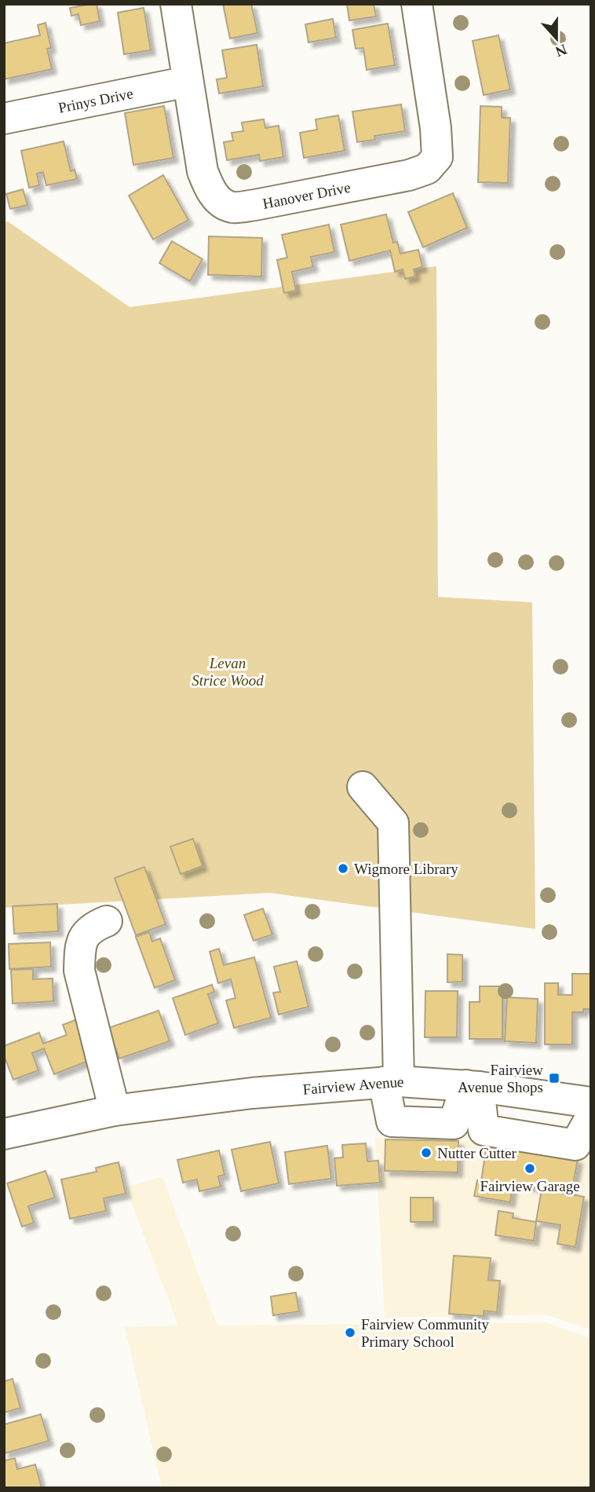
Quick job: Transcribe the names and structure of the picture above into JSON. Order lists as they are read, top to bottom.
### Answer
{
  "streets": {
    "street": ["Prinys Drive", "Hanover Drive", "Fairview Avenue"]
  },
  "crossings": [
    ["Prinys Drive", "Hanover Drive"]
  ],
  "parks": ["Levan Strice Wood"],
  "places": {
    "other": [
      "Wigmore Library",
      "Nutter Cutter",
      "Fairview Garage",
      "Fairview Community Primary School"
    ],
    "transit": ["Fairview Avenue Shops"]
  },
  "north": "bottom"
}
